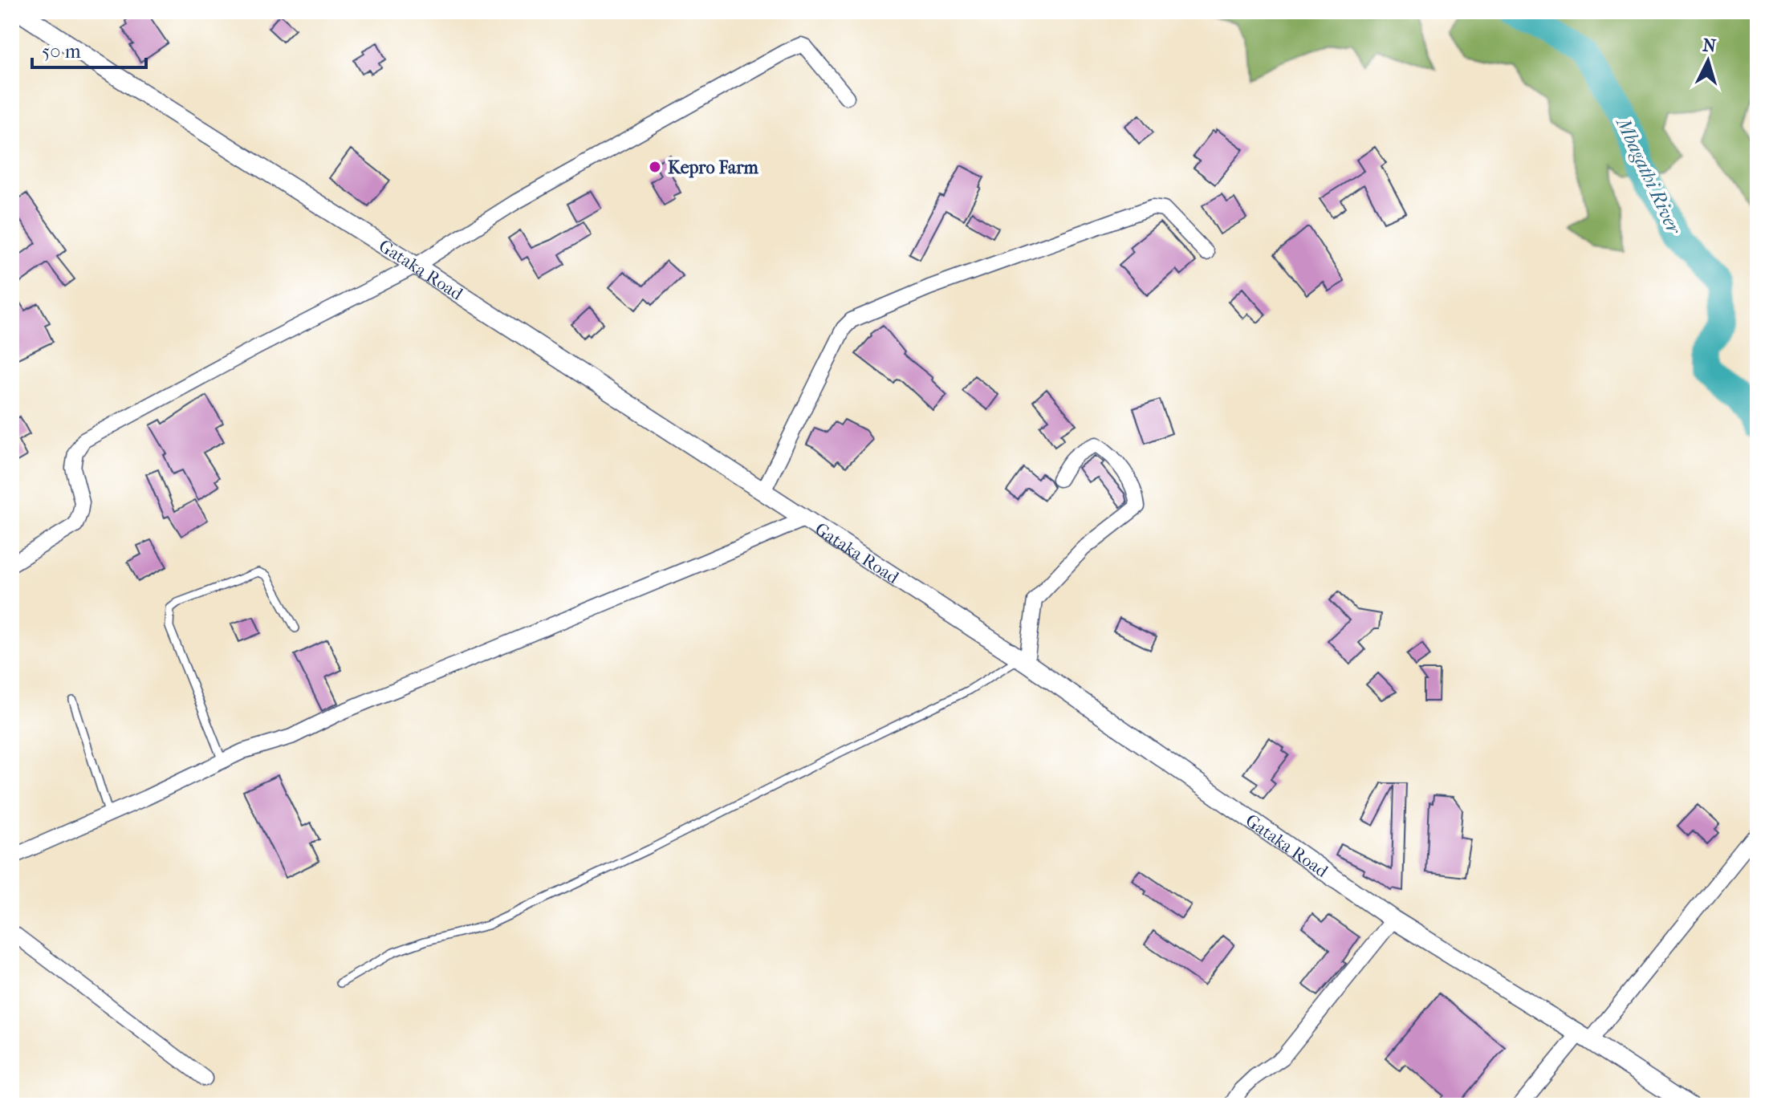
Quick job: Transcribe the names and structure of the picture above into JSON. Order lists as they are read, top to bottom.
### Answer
{
  "streets": {
    "street": ["Gataka Road"]
  },
  "water": ["Mbagathi River"],
  "places": ["Kepro Farm"],
  "scale_bar": "50 m",
  "north": "top"
}
